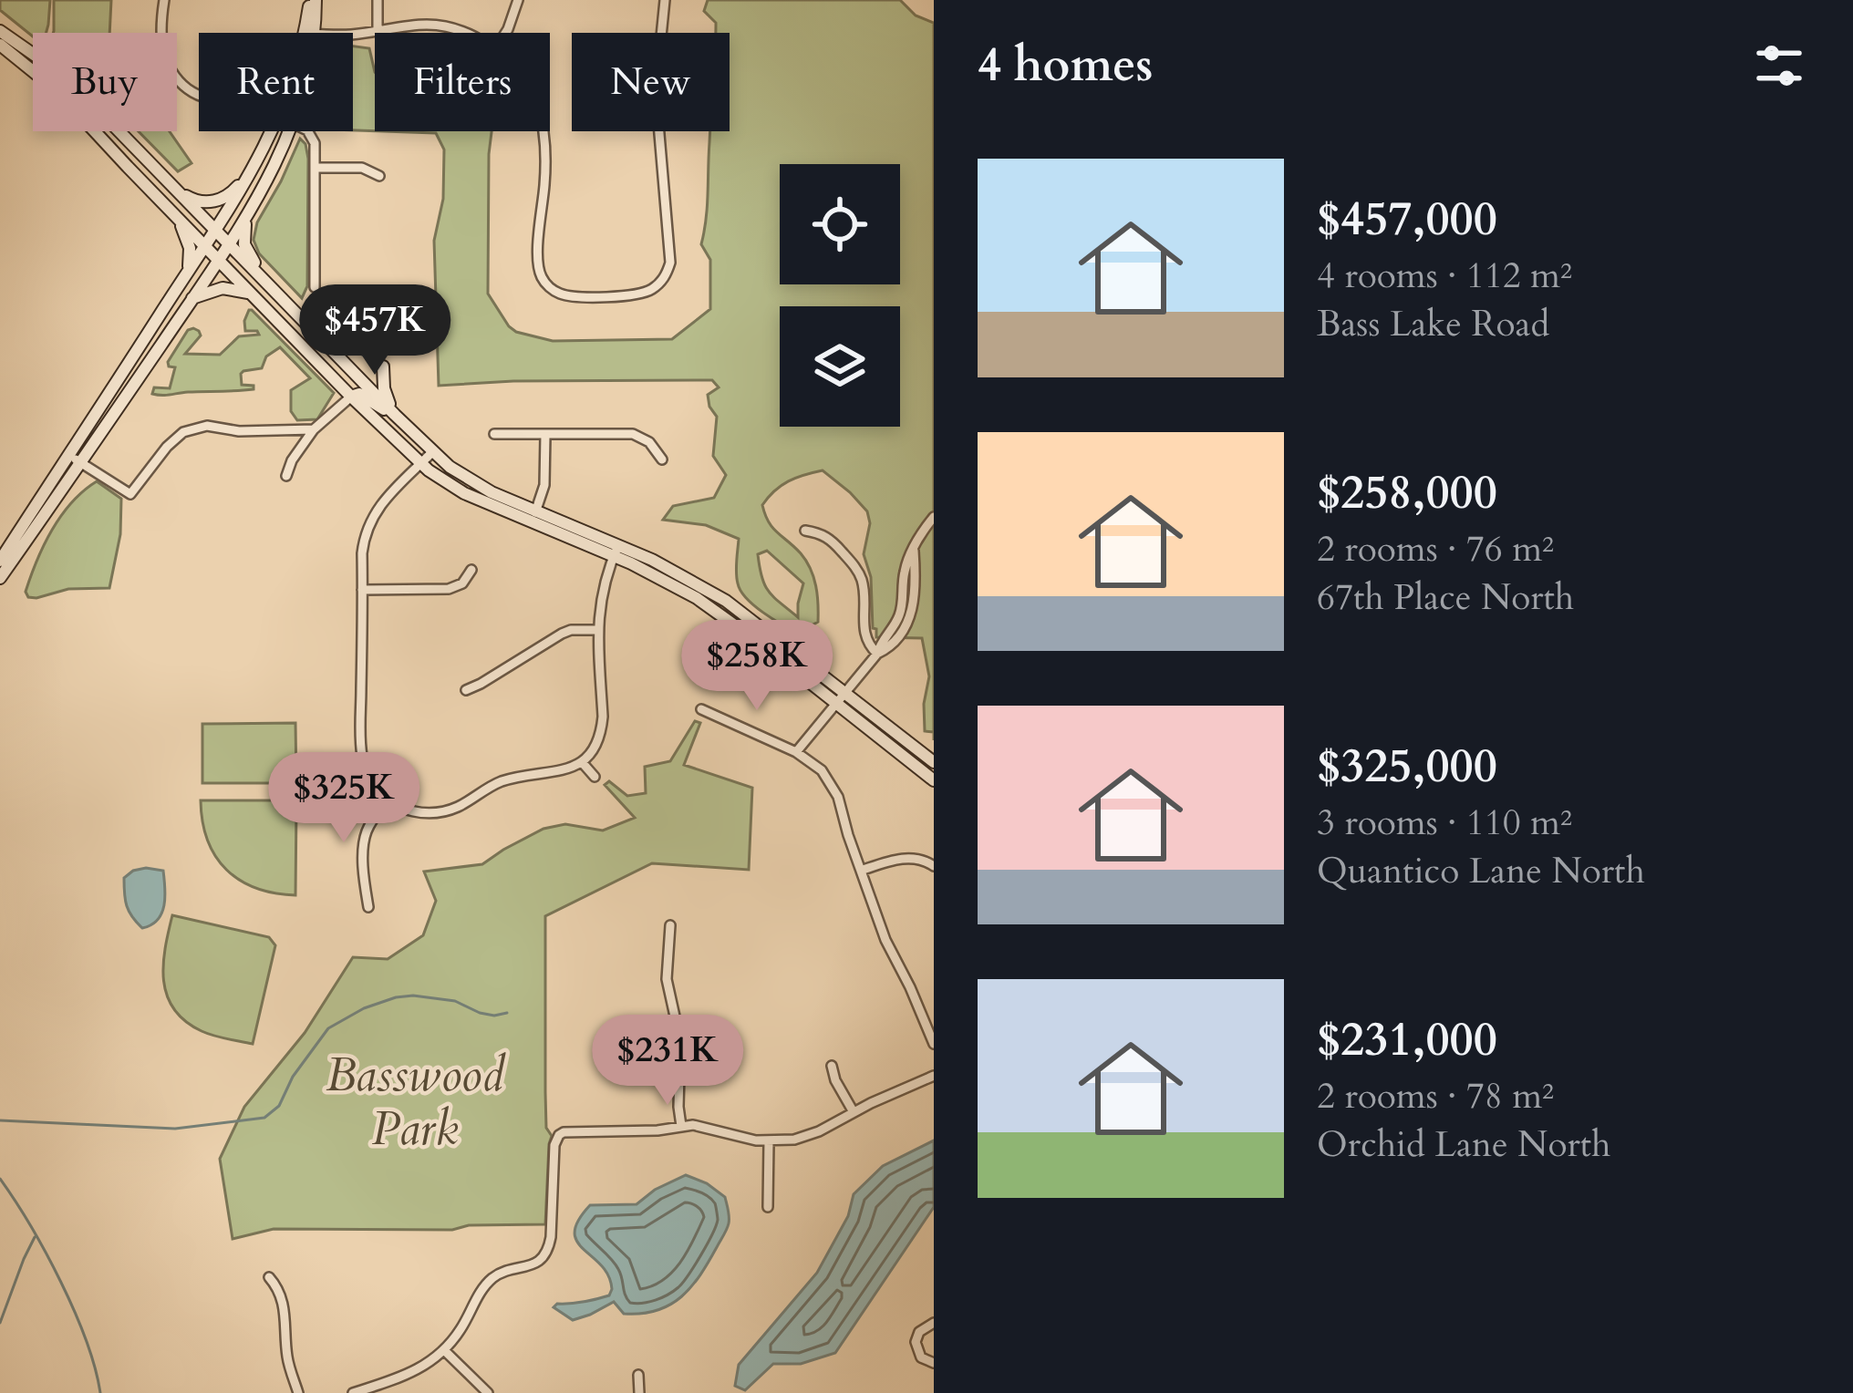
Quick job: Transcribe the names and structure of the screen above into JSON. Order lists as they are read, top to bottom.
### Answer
{
  "parks": ["Basswood Park"],
  "page": {
    "heading": "4 homes",
    "chip": [
      "Buy",
      "Rent",
      "Filters",
      "New"
    ],
    "list": [
      {
        "name": "$457,000",
        "note": "4 rooms · 112 m² · Bass Lake Road"
      },
      {
        "name": "$258,000",
        "note": "2 rooms · 76 m² · 67th Place North"
      },
      {
        "name": "$325,000",
        "note": "3 rooms · 110 m² · Quantico Lane North"
      },
      {
        "name": "$231,000",
        "note": "2 rooms · 78 m² · Orchid Lane North"
      }
    ],
    "price": [
      "$457K",
      "$258K",
      "$325K",
      "$231K"
    ]
  }
}
